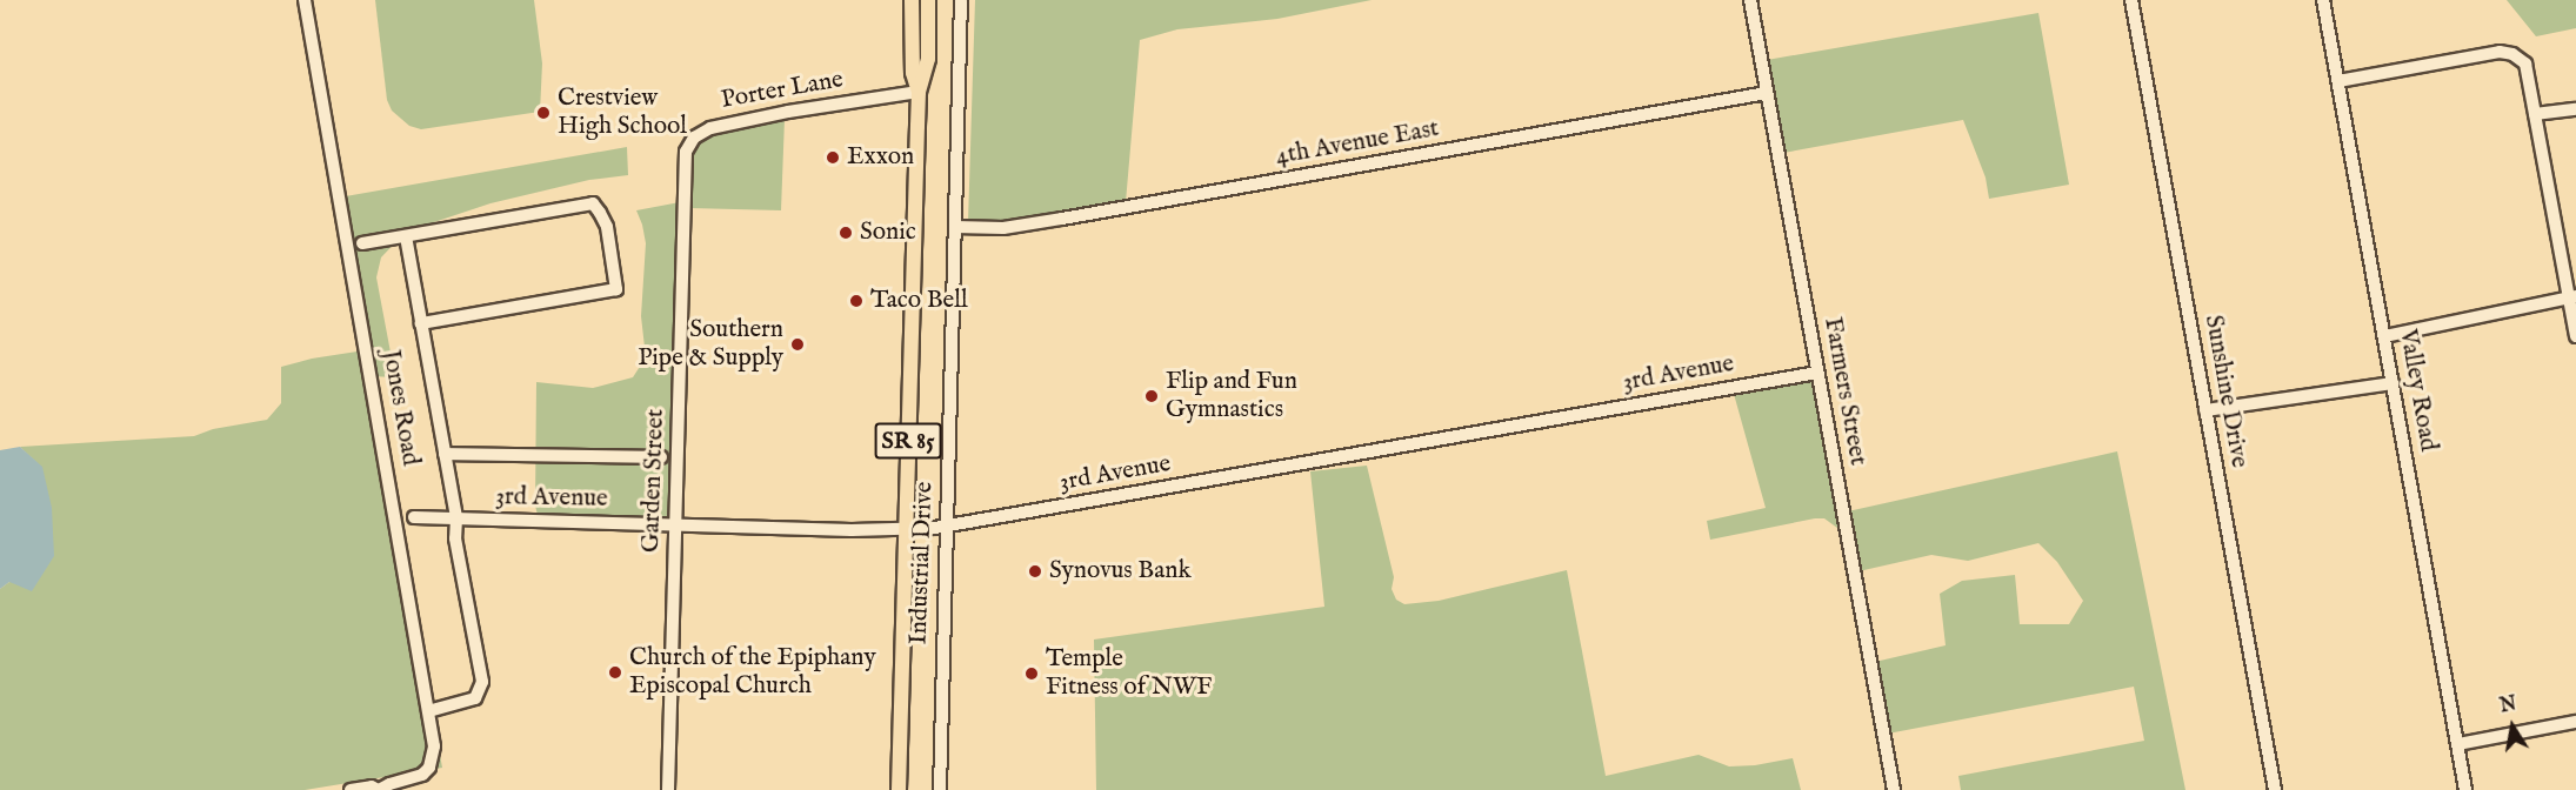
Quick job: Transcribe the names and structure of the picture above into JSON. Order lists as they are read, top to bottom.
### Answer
{
  "streets": {
    "main road": ["SR 85"],
    "street": [
      "Porter Lane",
      "4th Avenue East",
      "3rd Avenue",
      "Valley Road",
      "Farmers Street",
      "Sunshine Drive",
      "Jones Road",
      "Garden Street",
      "Industrial Drive"
    ]
  },
  "crossings": [
    ["Porter Lane", "SR 85"],
    ["Porter Lane", "Garden Street"],
    ["4th Avenue East", "Farmers Street"],
    ["4th Avenue East", "Industrial Drive"],
    ["3rd Avenue", "Farmers Street"],
    ["3rd Avenue", "SR 85"],
    ["3rd Avenue", "Garden Street"],
    ["3rd Avenue", "Industrial Drive"]
  ],
  "places": [
    "Crestview High School",
    "Exxon",
    "Sonic",
    "Taco Bell",
    "Southern Pipe & Supply",
    "Flip and Fun Gymnastics",
    "Synovus Bank",
    "Church of the Epiphany Episcopal Church",
    "Temple Fitness of NWF"
  ],
  "north": "top"
}
